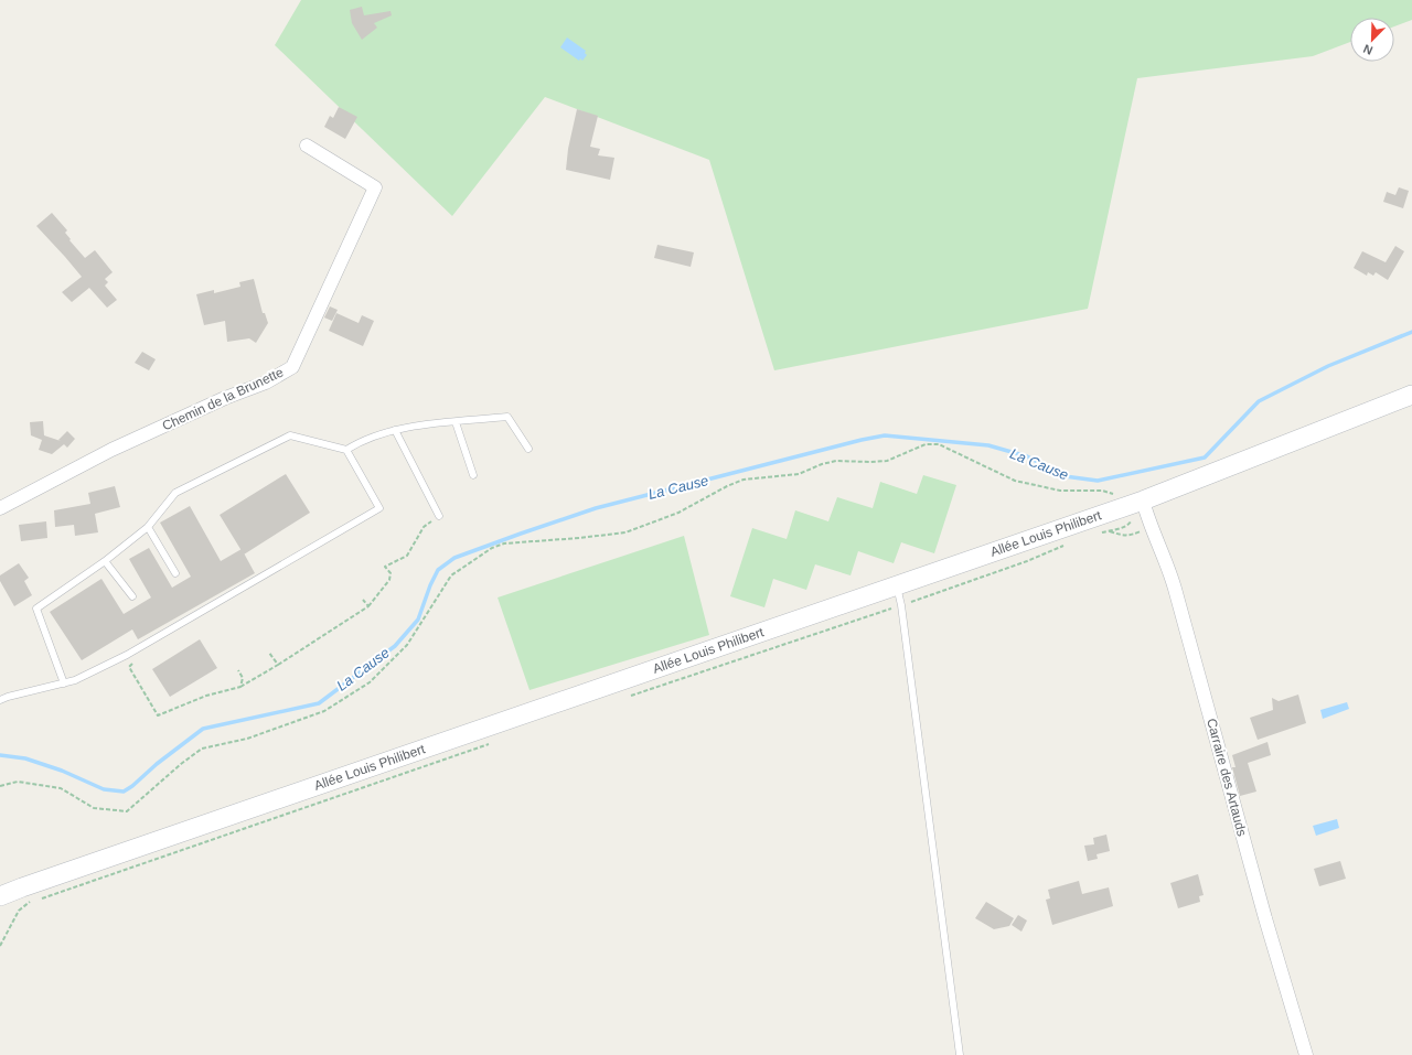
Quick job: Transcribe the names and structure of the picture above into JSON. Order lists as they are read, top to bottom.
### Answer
{
  "streets": {
    "street": ["Chemin de la Brunette", "Allée Louis Philibert", "Carraire des Artauds"]
  },
  "crossings": [
    ["Allée Louis Philibert", "Carraire des Artauds"]
  ],
  "water": ["La Cause"],
  "north": "bottom left"
}
